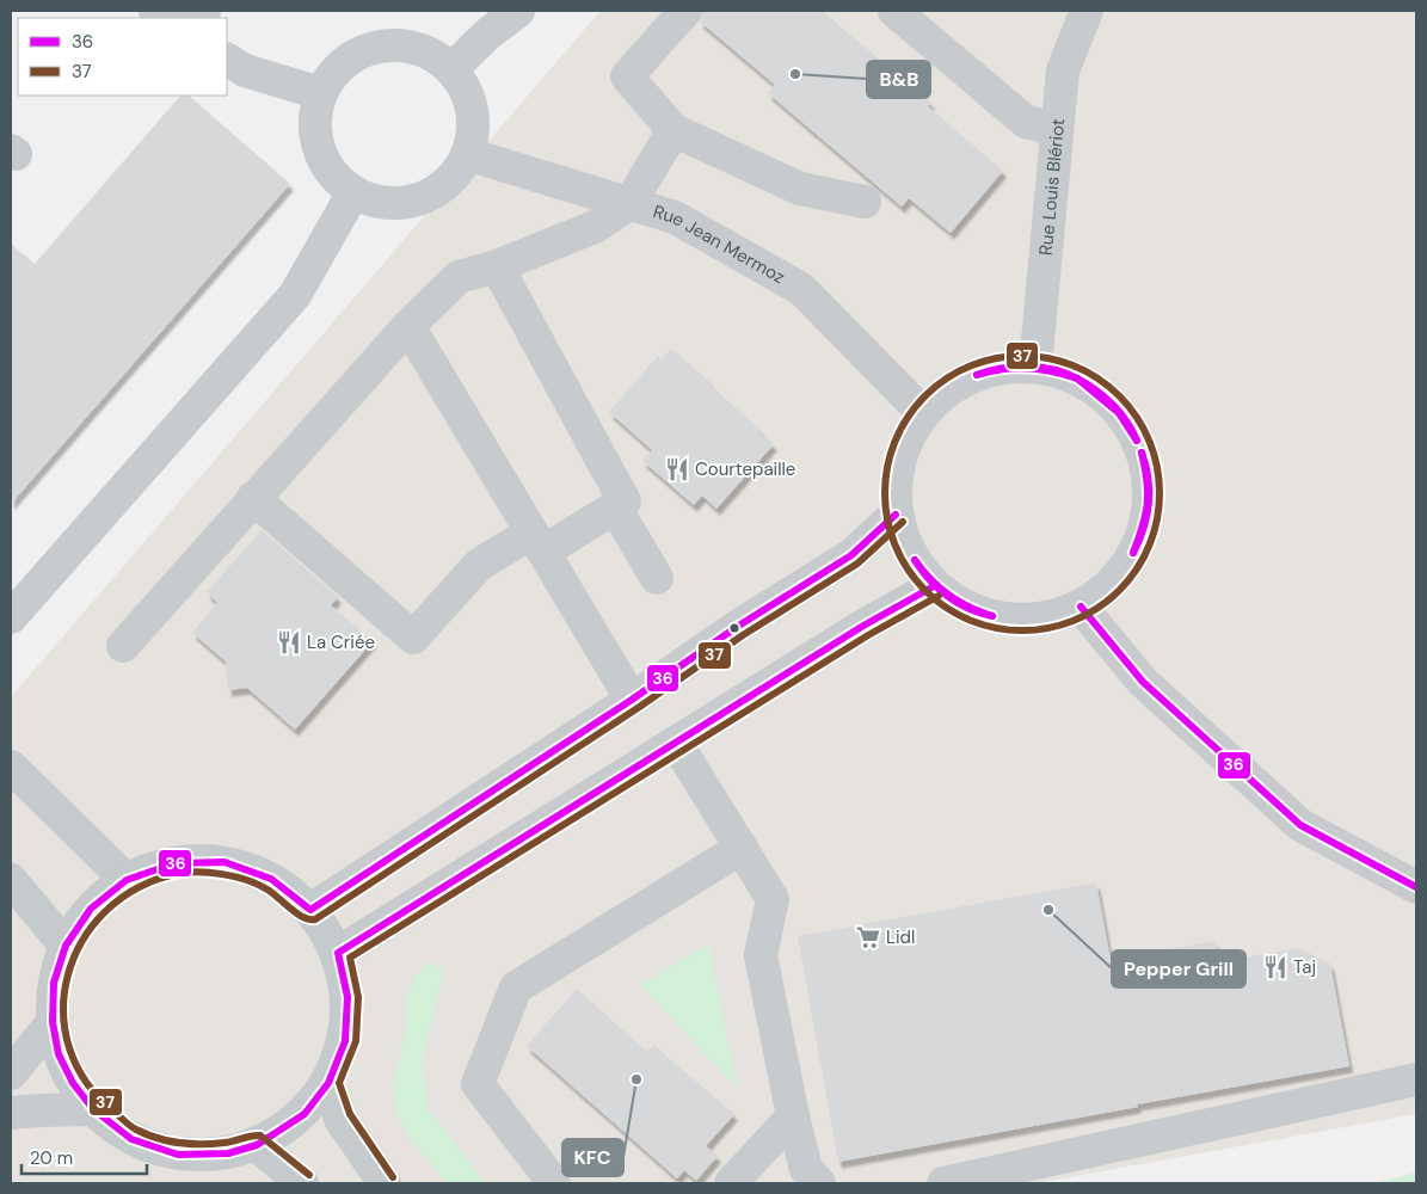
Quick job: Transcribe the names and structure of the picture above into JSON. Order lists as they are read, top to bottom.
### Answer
{
  "streets": {
    "street": ["Rue Louis Blériot", "Rue Jean Mermoz"]
  },
  "places": {
    "other": ["B&B", "Pepper Grill", "KFC"],
    "restaurant": ["Courtepaille", "La Criée", "Taj"],
    "supermarket": ["Lidl"]
  },
  "lines": ["transit line 37", "transit line 36"],
  "legend": ["36", "37"],
  "scale_bar": "20 m"
}
